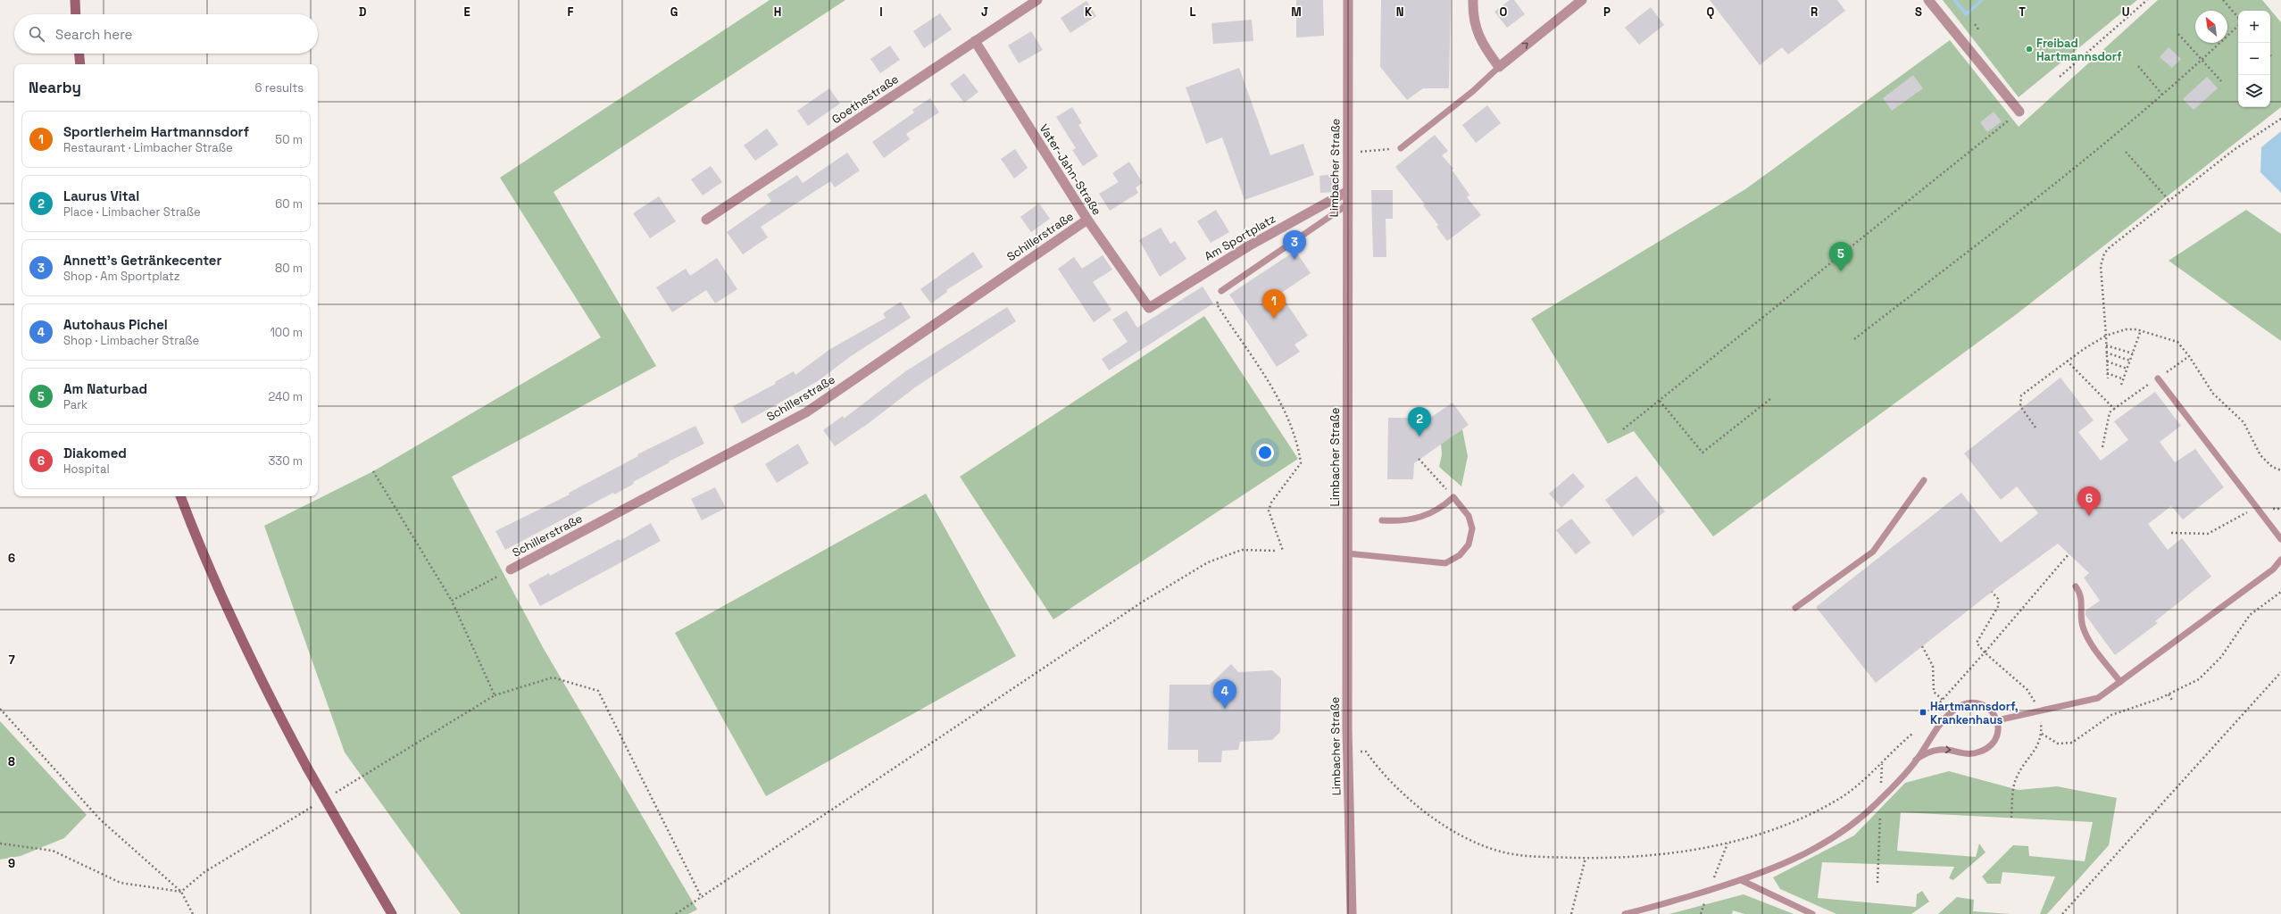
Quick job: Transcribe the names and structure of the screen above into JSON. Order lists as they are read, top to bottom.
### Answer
{
  "streets": {
    "street": [
      "Goethestraße",
      "Limbacher Straße",
      "Vater-Jahn-Straße",
      "Schillerstraße",
      "Am Sportplatz"
    ]
  },
  "crossings": [
    ["Goethestraße", "Vater-Jahn-Straße"],
    ["Limbacher Straße", "Am Sportplatz"],
    ["Vater-Jahn-Straße", "Schillerstraße"],
    ["Vater-Jahn-Straße", "Am Sportplatz"]
  ],
  "places": {
    "other": ["Freibad Hartmannsdorf"],
    "transit": ["Hartmannsdorf, Krankenhaus"]
  },
  "north": "top left",
  "page": {
    "map_buttons": ["+", "−"],
    "search": "Search here",
    "heading": ["Nearby", "6 results"],
    "list": [
      {
        "mark": "1",
        "name": "Sportlerheim Hartmannsdorf",
        "note": "Restaurant · Limbacher Straße",
        "value": "50 m"
      },
      {
        "mark": "2",
        "name": "Laurus Vital",
        "note": "Place · Limbacher Straße",
        "value": "60 m"
      },
      {
        "mark": "3",
        "name": "Annett's Getränkecenter",
        "note": "Shop · Am Sportplatz",
        "value": "80 m"
      },
      {
        "mark": "4",
        "name": "Autohaus Pichel",
        "note": "Shop · Limbacher Straße",
        "value": "100 m"
      },
      {
        "mark": "5",
        "name": "Am Naturbad",
        "note": "Park",
        "value": "240 m"
      },
      {
        "mark": "6",
        "name": "Diakomed",
        "note": "Hospital",
        "value": "330 m"
      }
    ],
    "pins": [
      "3",
      "5",
      "1",
      "2",
      "6",
      "4"
    ]
  },
  "grid": {
    "columns": [
      "D",
      "E",
      "F",
      "G",
      "H",
      "I",
      "J",
      "K",
      "L",
      "M",
      "N",
      "O",
      "P",
      "Q",
      "R",
      "S",
      "T",
      "U"
    ],
    "rows": [
      "6",
      "7",
      "8",
      "9"
    ]
  }
}
